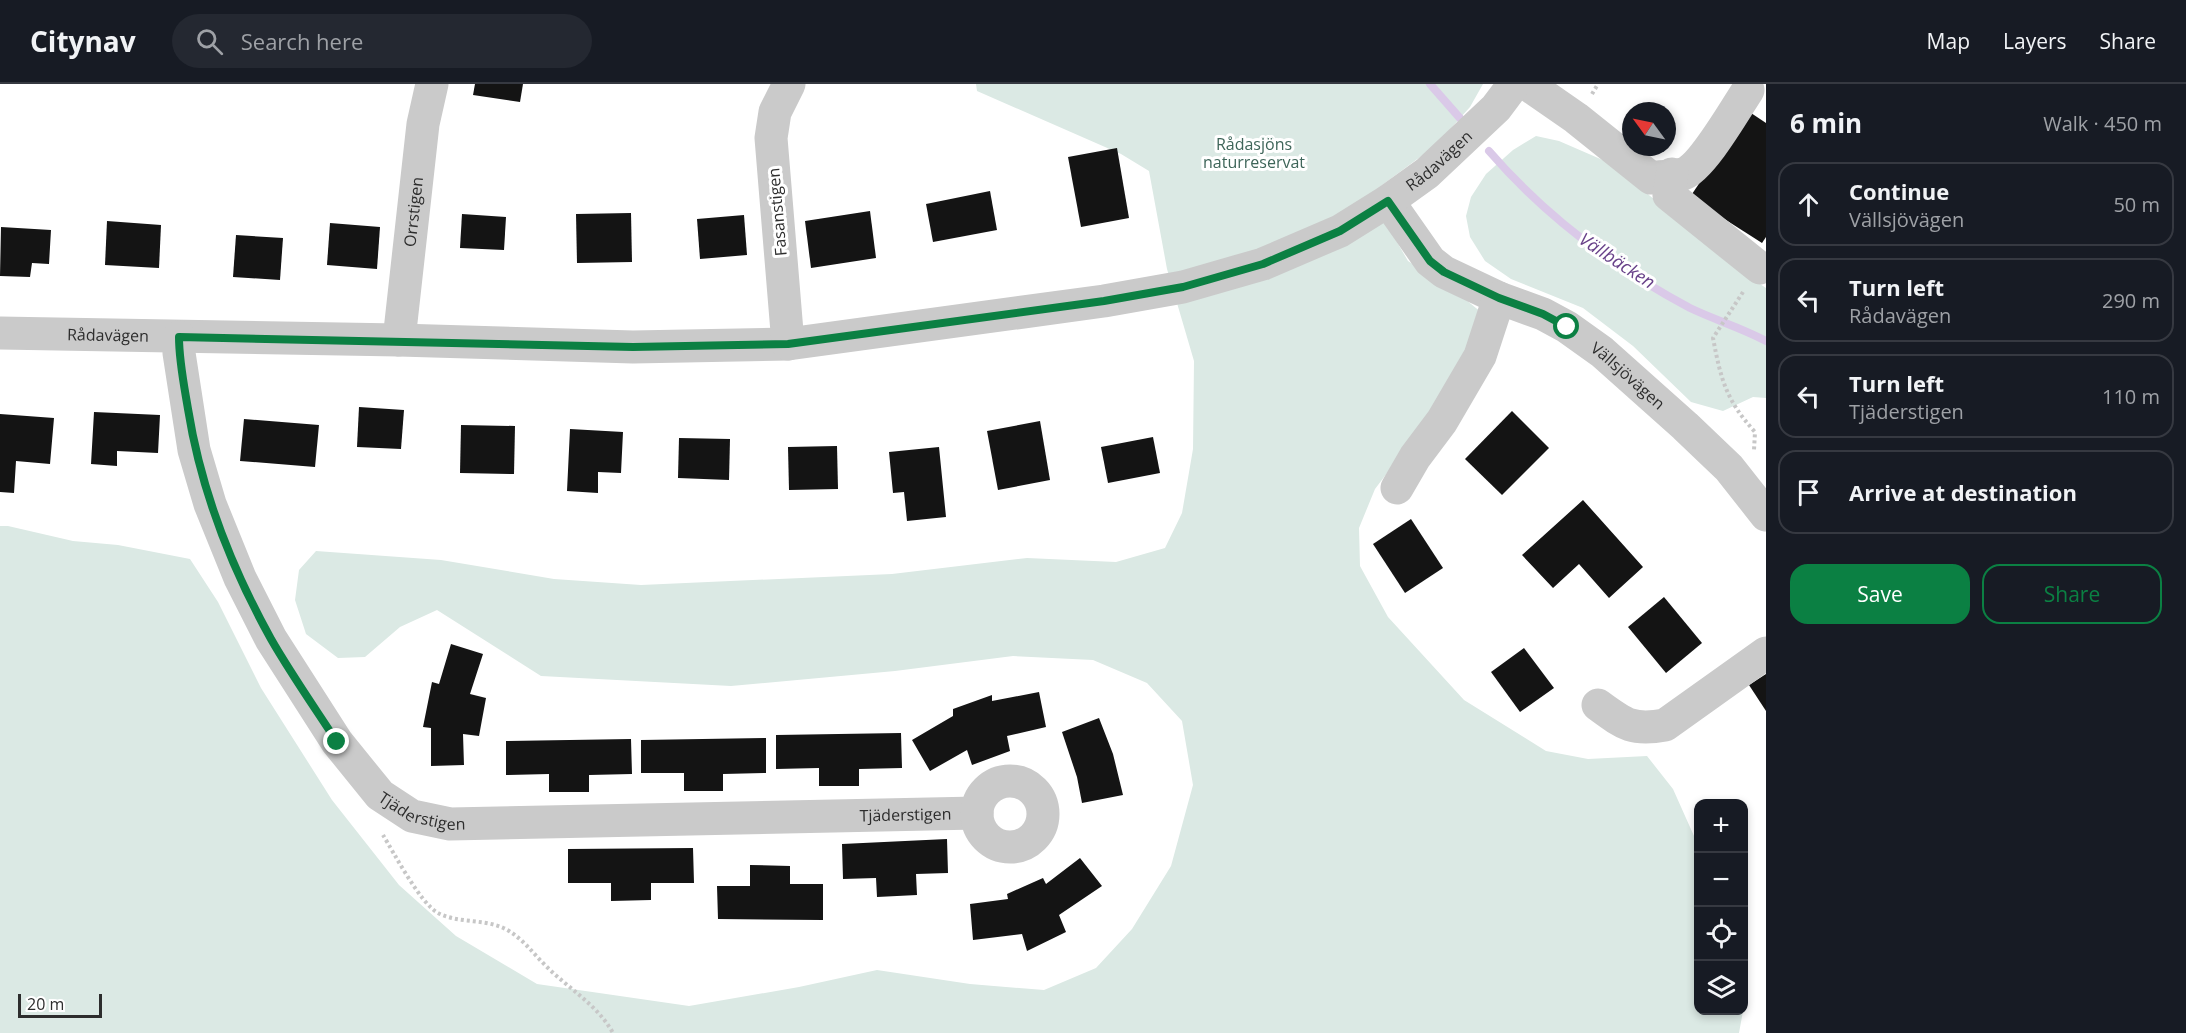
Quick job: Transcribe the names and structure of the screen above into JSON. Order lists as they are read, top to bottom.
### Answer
{
  "streets": {
    "street": [
      "Rådavägen",
      "Orrstigen",
      "Fasanstigen",
      "Vällsjövägen",
      "Tjäderstigen"
    ]
  },
  "crossings": [
    ["Rådavägen", "Orrstigen"],
    ["Rådavägen", "Fasanstigen"],
    ["Rådavägen", "Vällsjövägen"],
    ["Rådavägen", "Tjäderstigen"]
  ],
  "water": ["Vällbäcken"],
  "parks": ["Rådasjöns naturreservat"],
  "scale_bar": "20 m",
  "north": "top left",
  "page": {
    "header": "Citynav",
    "search": "Search here",
    "nav": ["Map", "Layers", "Share"],
    "heading": ["6 min", "Walk · 450 m"],
    "list": [
      ["Continue", "Vällsjövägen", "50 m"],
      ["Turn left", "Rådavägen", "290 m"],
      ["Turn left", "Tjäderstigen", "110 m"],
      "Arrive at destination"
    ],
    "buttons": ["Save", "Share"],
    "map_buttons": ["+", "−"],
    "scale": "20 m"
  }
}
